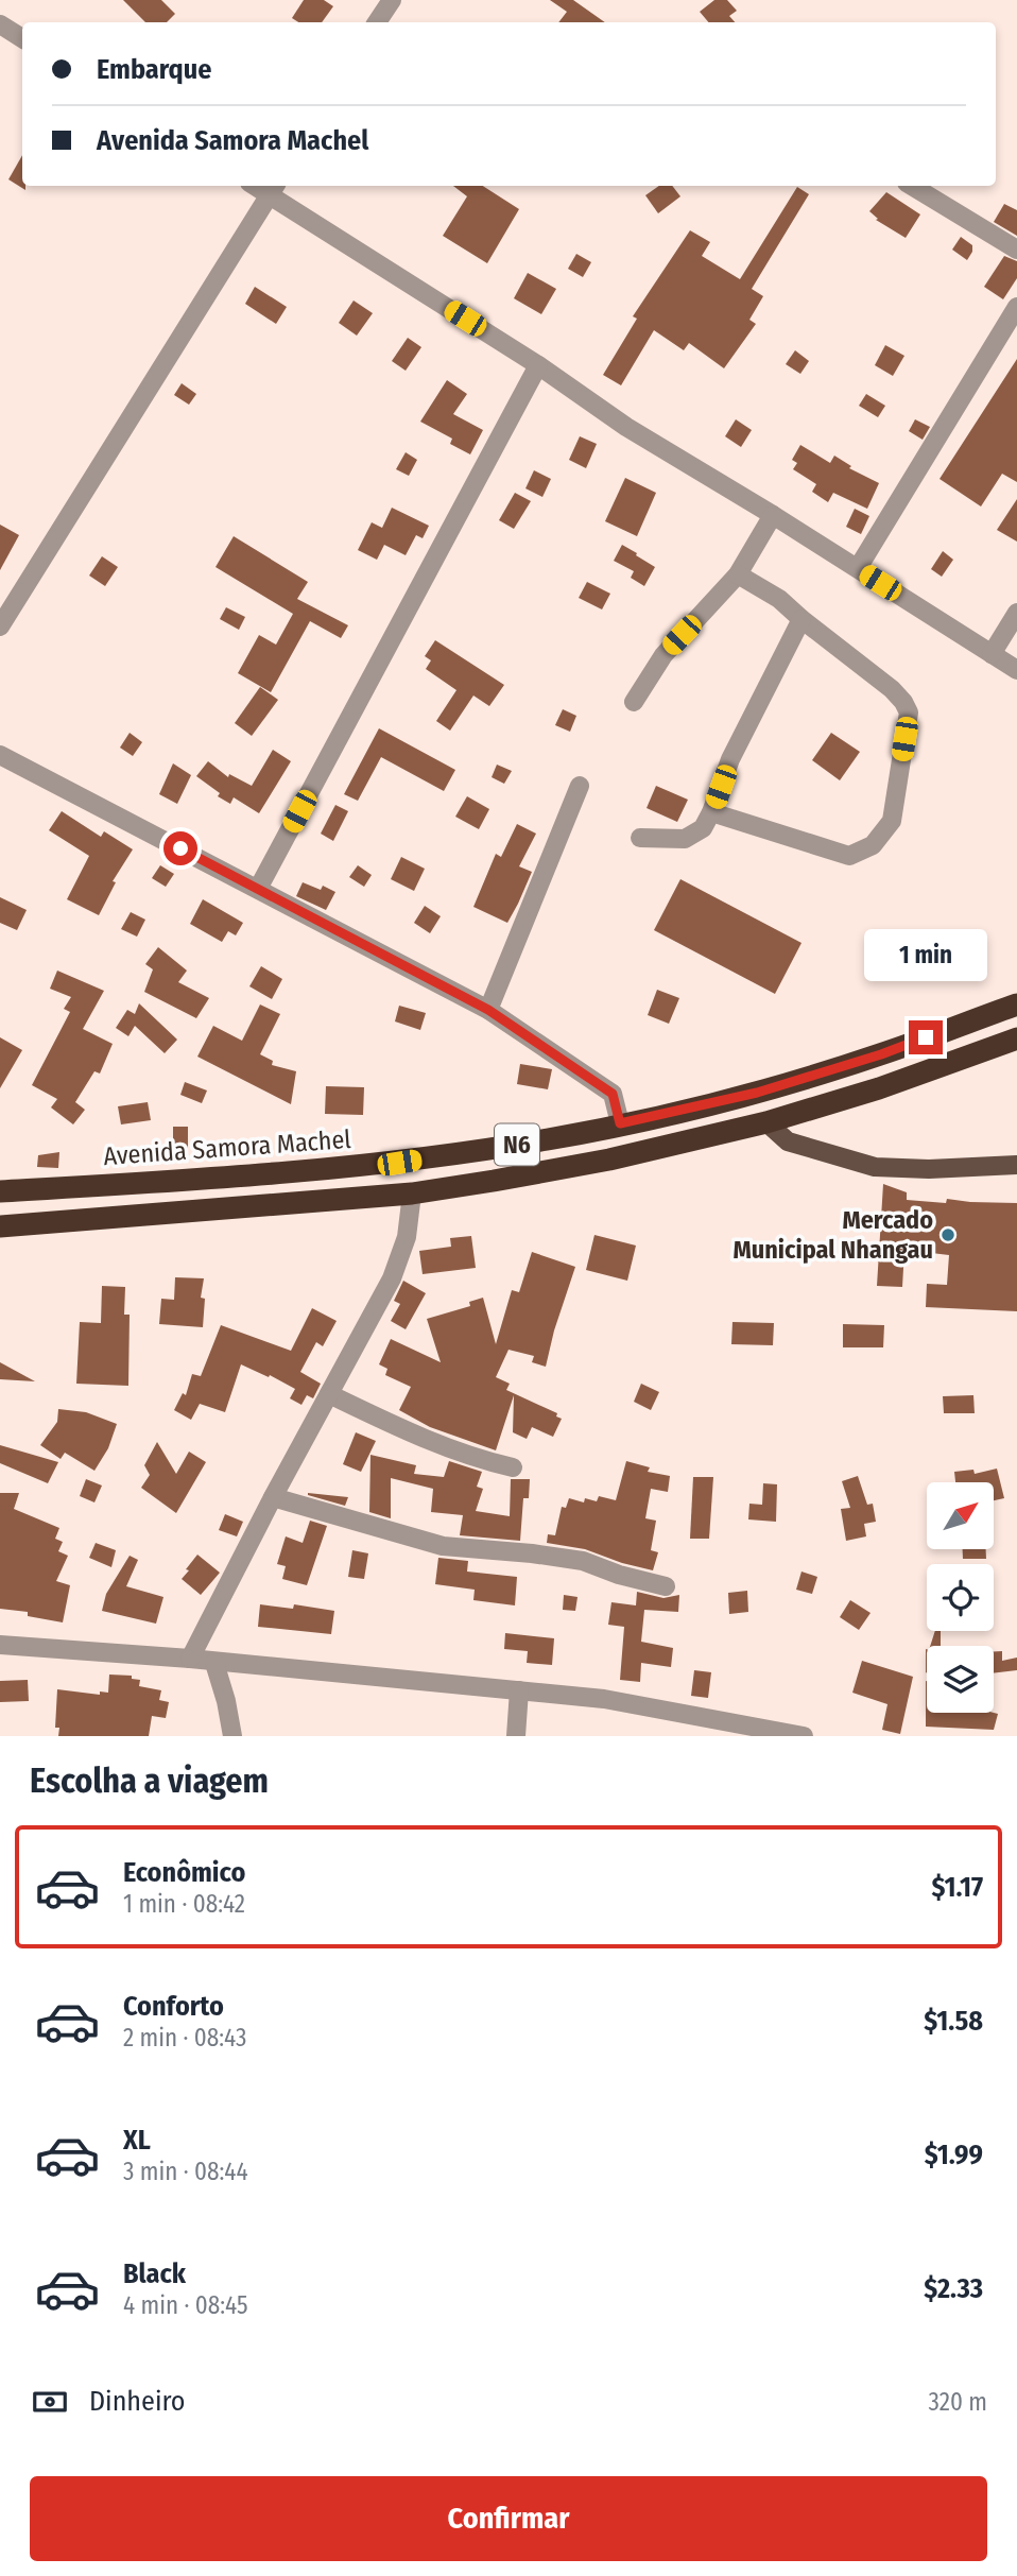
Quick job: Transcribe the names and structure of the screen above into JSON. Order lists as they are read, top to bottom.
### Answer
{
  "streets": {
    "highway": ["N6", "Avenida Samora Machel"]
  },
  "places": ["Mercado Municipal Nhangau"],
  "north": "top right",
  "page": {
    "banner": ["Embarque", "Avenida Samora Machel"],
    "bubble": "1 min",
    "heading": "Escolha a viagem",
    "list": [
      {
        "name": "Econômico",
        "note": "1 min · 08:42",
        "value": "$1.17"
      },
      {
        "name": "Conforto",
        "note": "2 min · 08:43",
        "value": "$1.58"
      },
      {
        "name": "XL",
        "note": "3 min · 08:44",
        "value": "$1.99"
      },
      {
        "name": "Black",
        "note": "4 min · 08:45",
        "value": "$2.33"
      }
    ],
    "pay": ["Dinheiro", "320 m"],
    "buttons": "Confirmar"
  }
}
